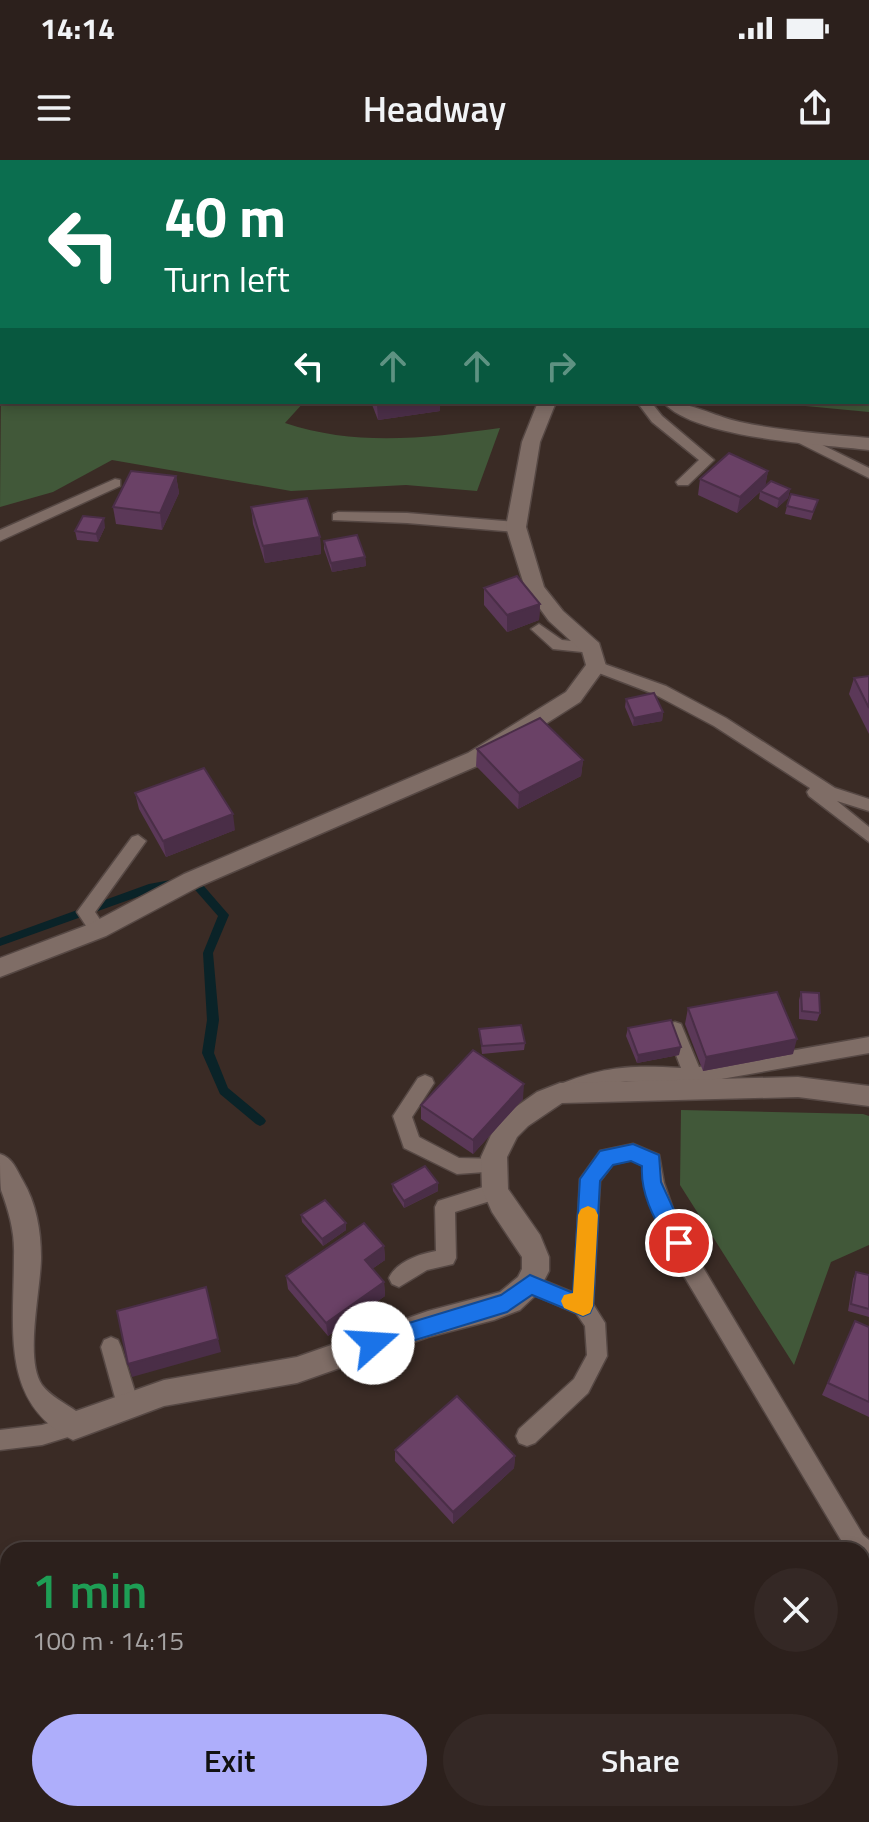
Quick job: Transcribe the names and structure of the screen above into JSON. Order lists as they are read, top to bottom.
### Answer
{
  "page": {
    "status": "14:14",
    "header": "Headway",
    "turn": ["40 m", "Turn left"],
    "heading": ["1 min", "100 m · 14:15"],
    "buttons": ["Exit", "Share"]
  }
}
